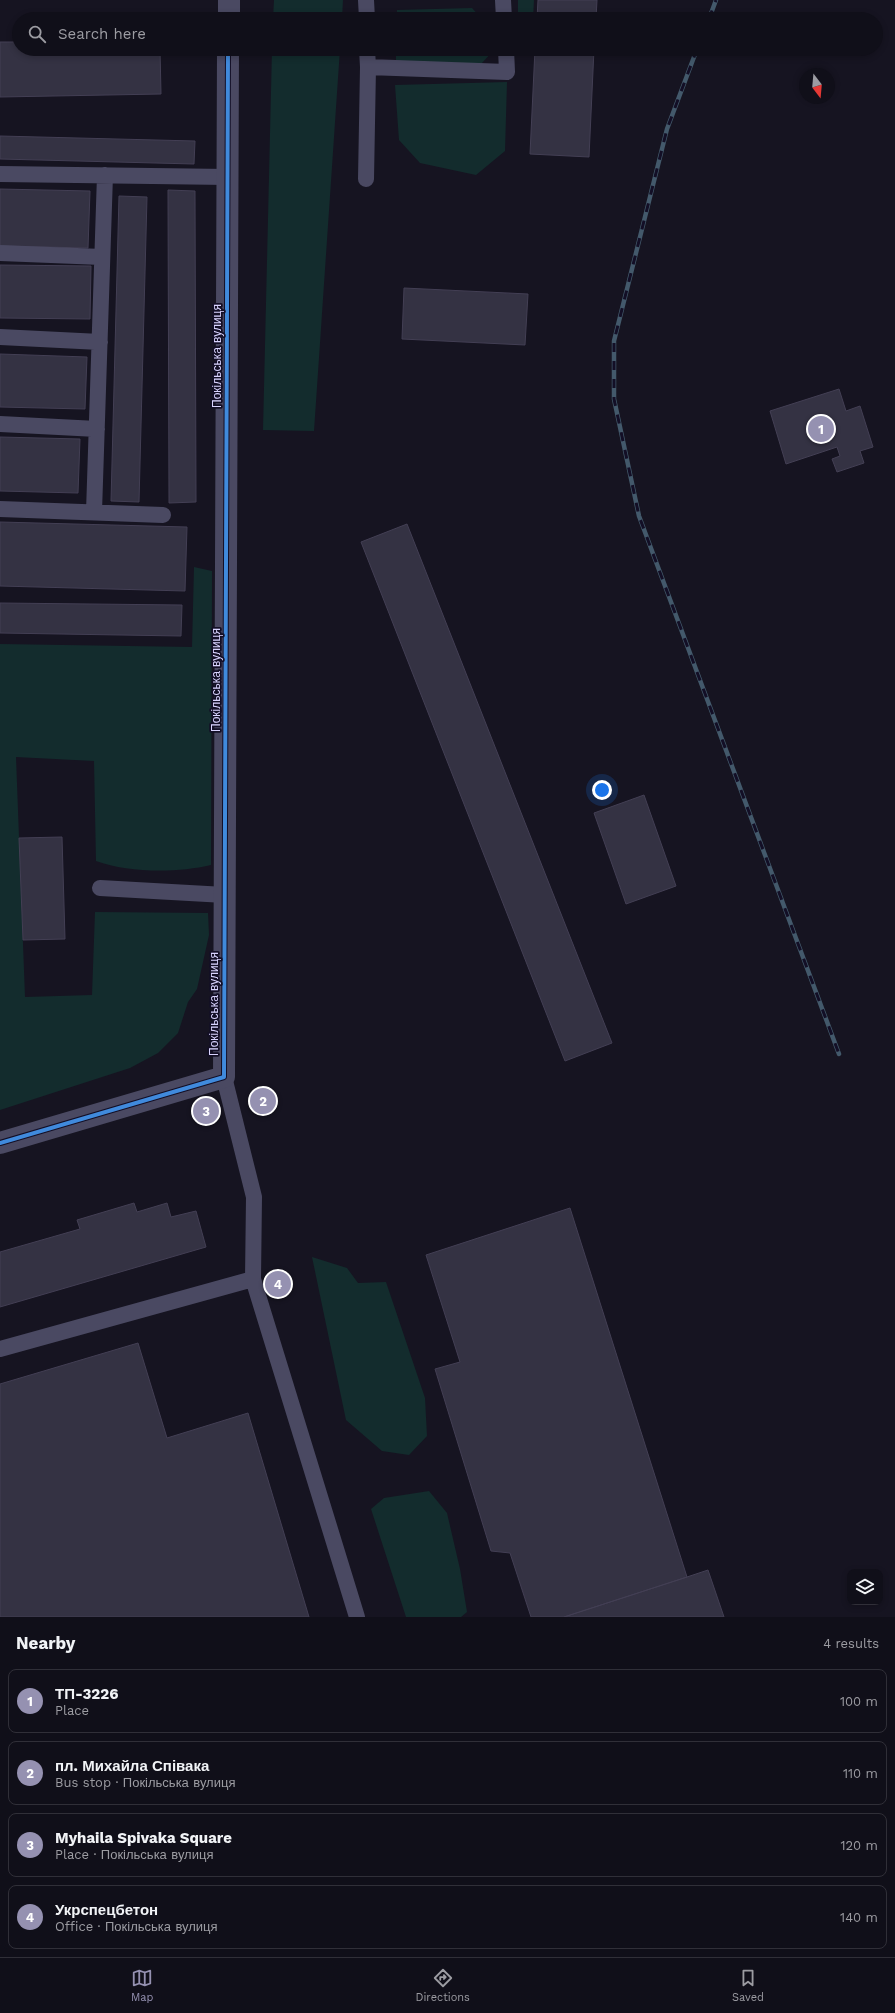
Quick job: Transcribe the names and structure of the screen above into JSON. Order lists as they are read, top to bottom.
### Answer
{
  "streets": {
    "street": ["Покільська вулиця"]
  },
  "north": "bottom",
  "page": {
    "search": "Search here",
    "pins": [
      "1",
      "2",
      "3",
      "4"
    ],
    "heading": ["Nearby", "4 results"],
    "list": [
      {
        "mark": "1",
        "name": "ТП-3226",
        "note": "Place",
        "value": "100 m"
      },
      {
        "mark": "2",
        "name": "пл. Михайла Співака",
        "note": "Bus stop · Покільська вулиця",
        "value": "110 m"
      },
      {
        "mark": "3",
        "name": "Myhaila Spivaka Square",
        "note": "Place · Покільська вулиця",
        "value": "120 m"
      },
      {
        "mark": "4",
        "name": "Укрспецбетон",
        "note": "Office · Покільська вулиця",
        "value": "140 m"
      }
    ],
    "nav": ["Map", "Directions", "Saved"]
  }
}
